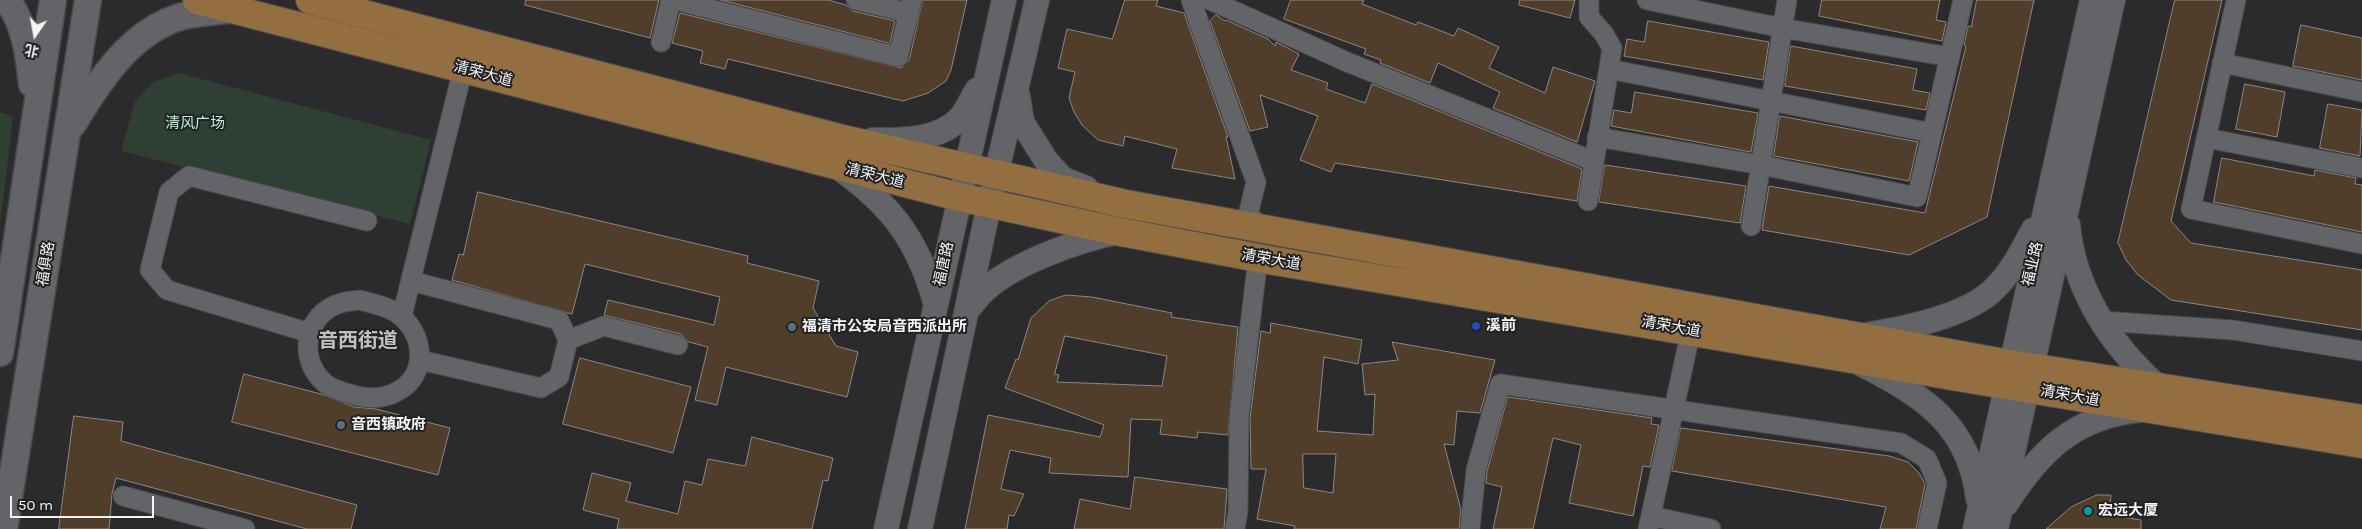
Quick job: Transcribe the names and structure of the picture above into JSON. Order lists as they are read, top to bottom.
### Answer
{
  "streets": {
    "main road": ["清荣大道", "福俱路"],
    "street": ["福唐路", "福业路"]
  },
  "crossings": [
    ["清荣大道", "福唐路"],
    ["清荣大道", "福业路"]
  ],
  "districts": ["音西街道"],
  "parks": ["清风广场"],
  "places": [
    "溪前",
    "福清市公安局音西派出所",
    "音西镇政府",
    "宏远大厦"
  ],
  "scale_bar": "50 m",
  "north": "bottom"
}
